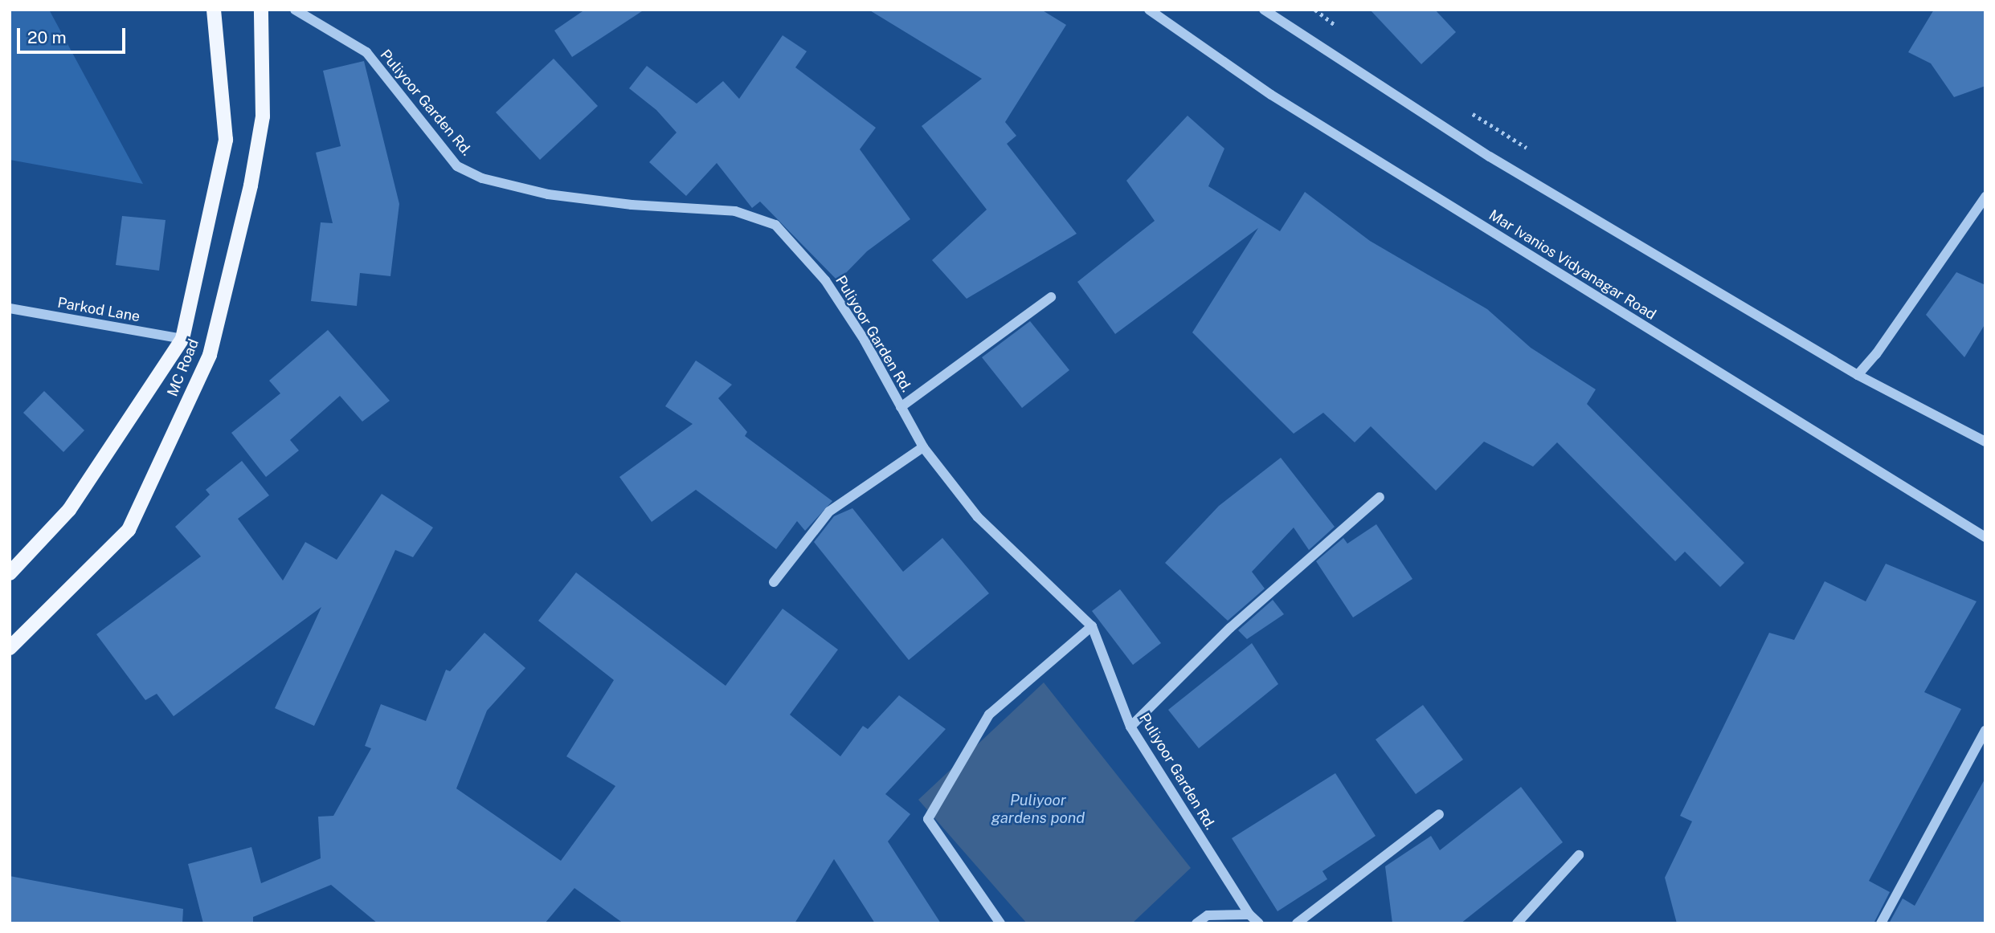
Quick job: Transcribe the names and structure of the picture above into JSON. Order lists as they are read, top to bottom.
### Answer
{
  "streets": {
    "main road": ["MC Road"],
    "street": ["Puliyoor Garden Rd.", "Mar Ivanios Vidyanagar Road", "Parkod Lane"]
  },
  "crossings": [
    ["Parkod Lane", "MC Road"]
  ],
  "water": ["Puliyoor gardens pond"],
  "scale_bar": "20 m"
}
